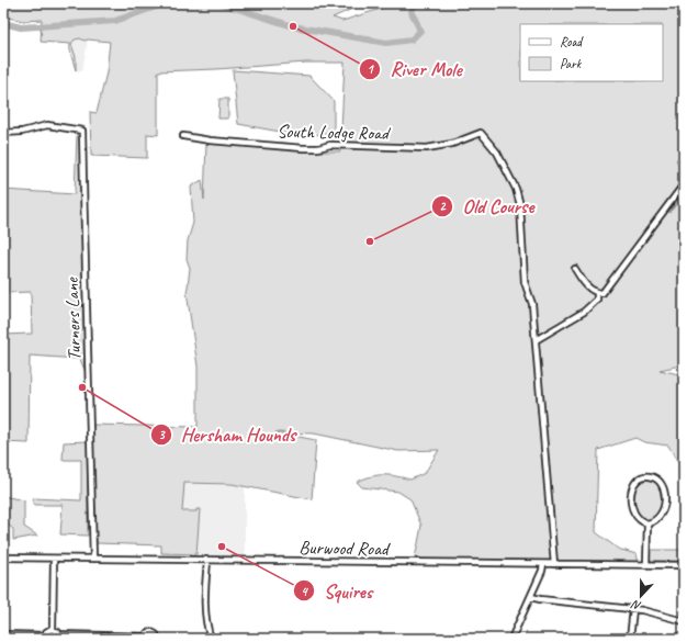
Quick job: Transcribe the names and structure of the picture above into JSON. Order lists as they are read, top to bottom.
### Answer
{
  "streets": {
    "street": ["South Lodge Road", "Turners Lane", "Burwood Road"]
  },
  "crossings": [
    ["Turners Lane", "Burwood Road"]
  ],
  "places": [
    "River Mole",
    "Old Course",
    "Hersham Hounds",
    "Squires"
  ],
  "legend": ["Road", "Park"],
  "north": "bottom"
}
